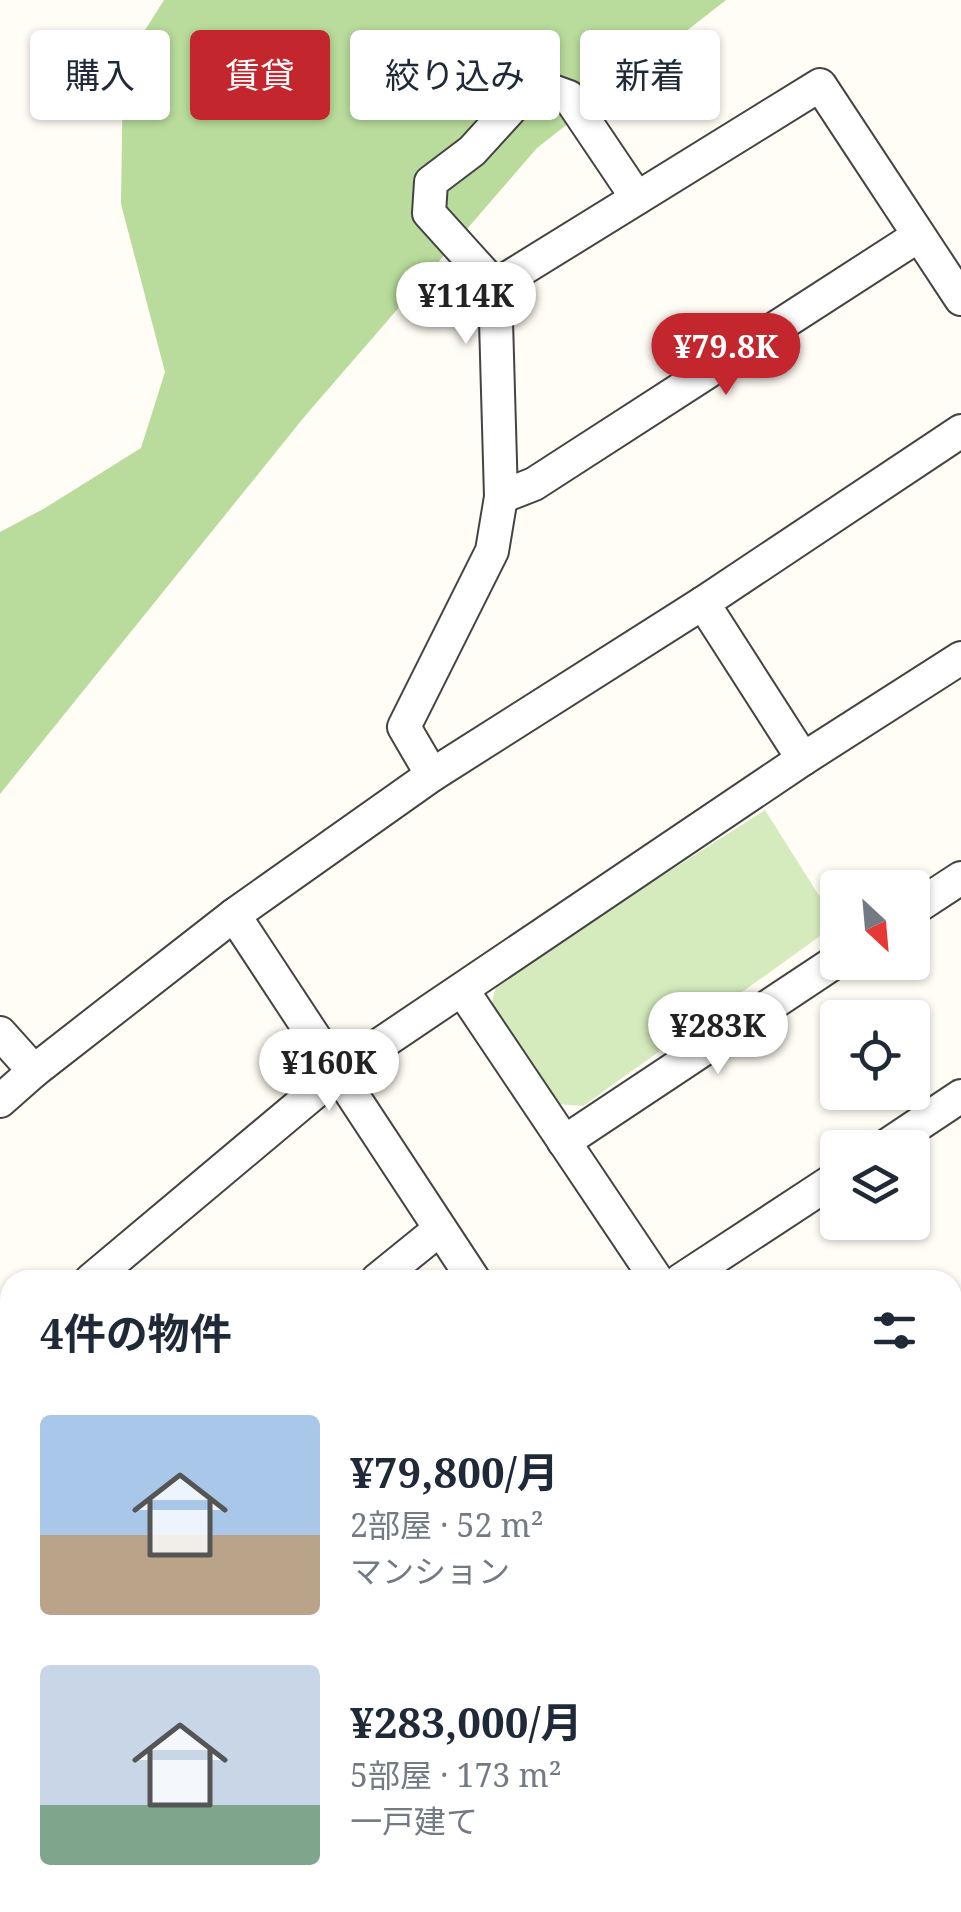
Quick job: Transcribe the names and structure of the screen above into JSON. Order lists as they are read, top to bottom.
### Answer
{
  "north": "bottom right",
  "page": {
    "chip": [
      "購入",
      "賃貸",
      "絞り込み",
      "新着"
    ],
    "price": [
      "¥114K",
      "¥79.8K",
      "¥283K",
      "¥160K"
    ],
    "heading": "4件の物件",
    "list": [
      {
        "name": "¥79,800/月",
        "note": "2部屋 · 52 m² · マンション"
      },
      {
        "name": "¥283,000/月",
        "note": "5部屋 · 173 m² · 一戸建て"
      }
    ]
  }
}
